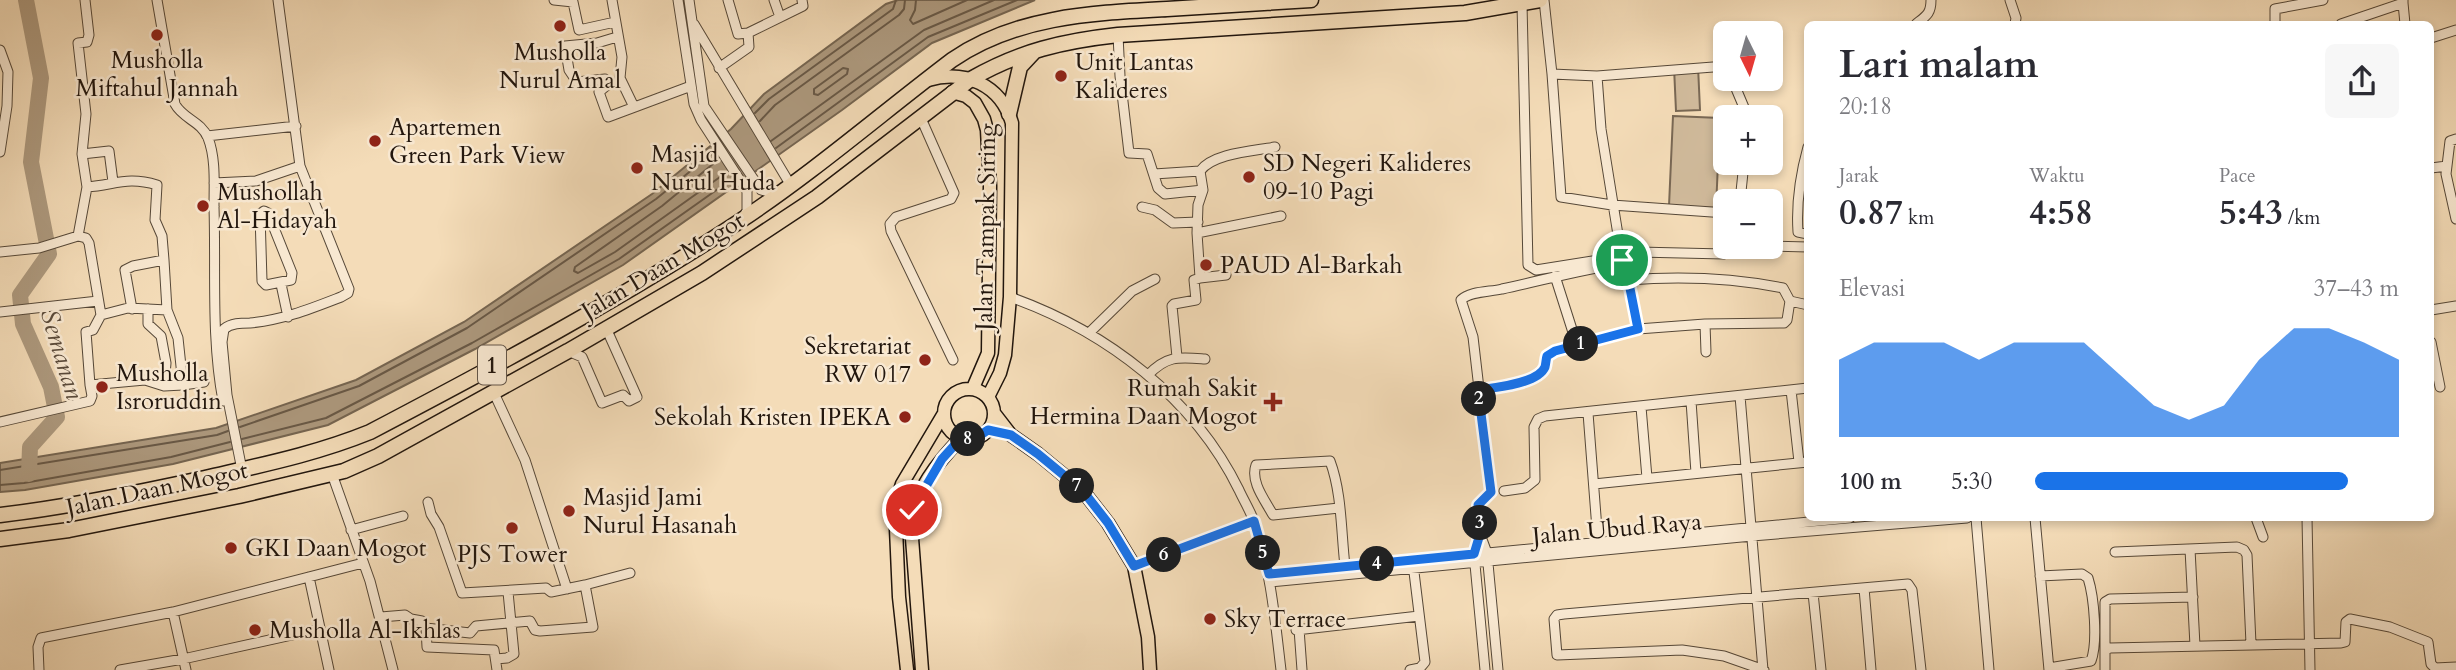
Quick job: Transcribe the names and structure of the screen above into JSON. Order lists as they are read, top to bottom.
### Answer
{
  "streets": {
    "highway": ["Jalan Daan Mogot", "1"],
    "main road": ["Jalan Tampak Siring"],
    "street": ["Jalan Ubud Raya"]
  },
  "crossings": [
    ["Jalan Tampak Siring", "Jalan Daan Mogot"]
  ],
  "water": ["Semanan"],
  "places": {
    "other": [
      "Musholla Nurul Amal",
      "Musholla Miftahul Jannah",
      "Unit Lantas Kalideres",
      "Apartemen Green Park View",
      "Masjid Nurul Huda",
      "SD Negeri Kalideres 09-10 Pagi",
      "Mushollah Al-Hidayah",
      "PAUD Al-Barkah",
      "Sekretariat RW 017",
      "Musholla Isroruddin",
      "Sekolah Kristen IPEKA",
      "Masjid Jami Nurul Hasanah",
      "PJS Tower",
      "GKI Daan Mogot",
      "Sky Terrace",
      "Musholla Al-Ikhlas"
    ],
    "health": ["Rumah Sakit Hermina Daan Mogot"]
  },
  "north": "bottom",
  "page": {
    "map_buttons": ["+", "−"],
    "heading": ["Lari malam", "20:18"],
    "stats": [
      ["Jarak", "0.87 km"],
      ["Waktu", "4:58"],
      ["Pace", "5:43 /km"]
    ],
    "chart": ["Elevasi", "37–43 m"],
    "pins": [
      "1",
      "2",
      "8",
      "7",
      "3",
      "5",
      "6",
      "4"
    ],
    "list": [
      {
        "name": "100 m",
        "note": "5:30"
      }
    ]
  }
}
